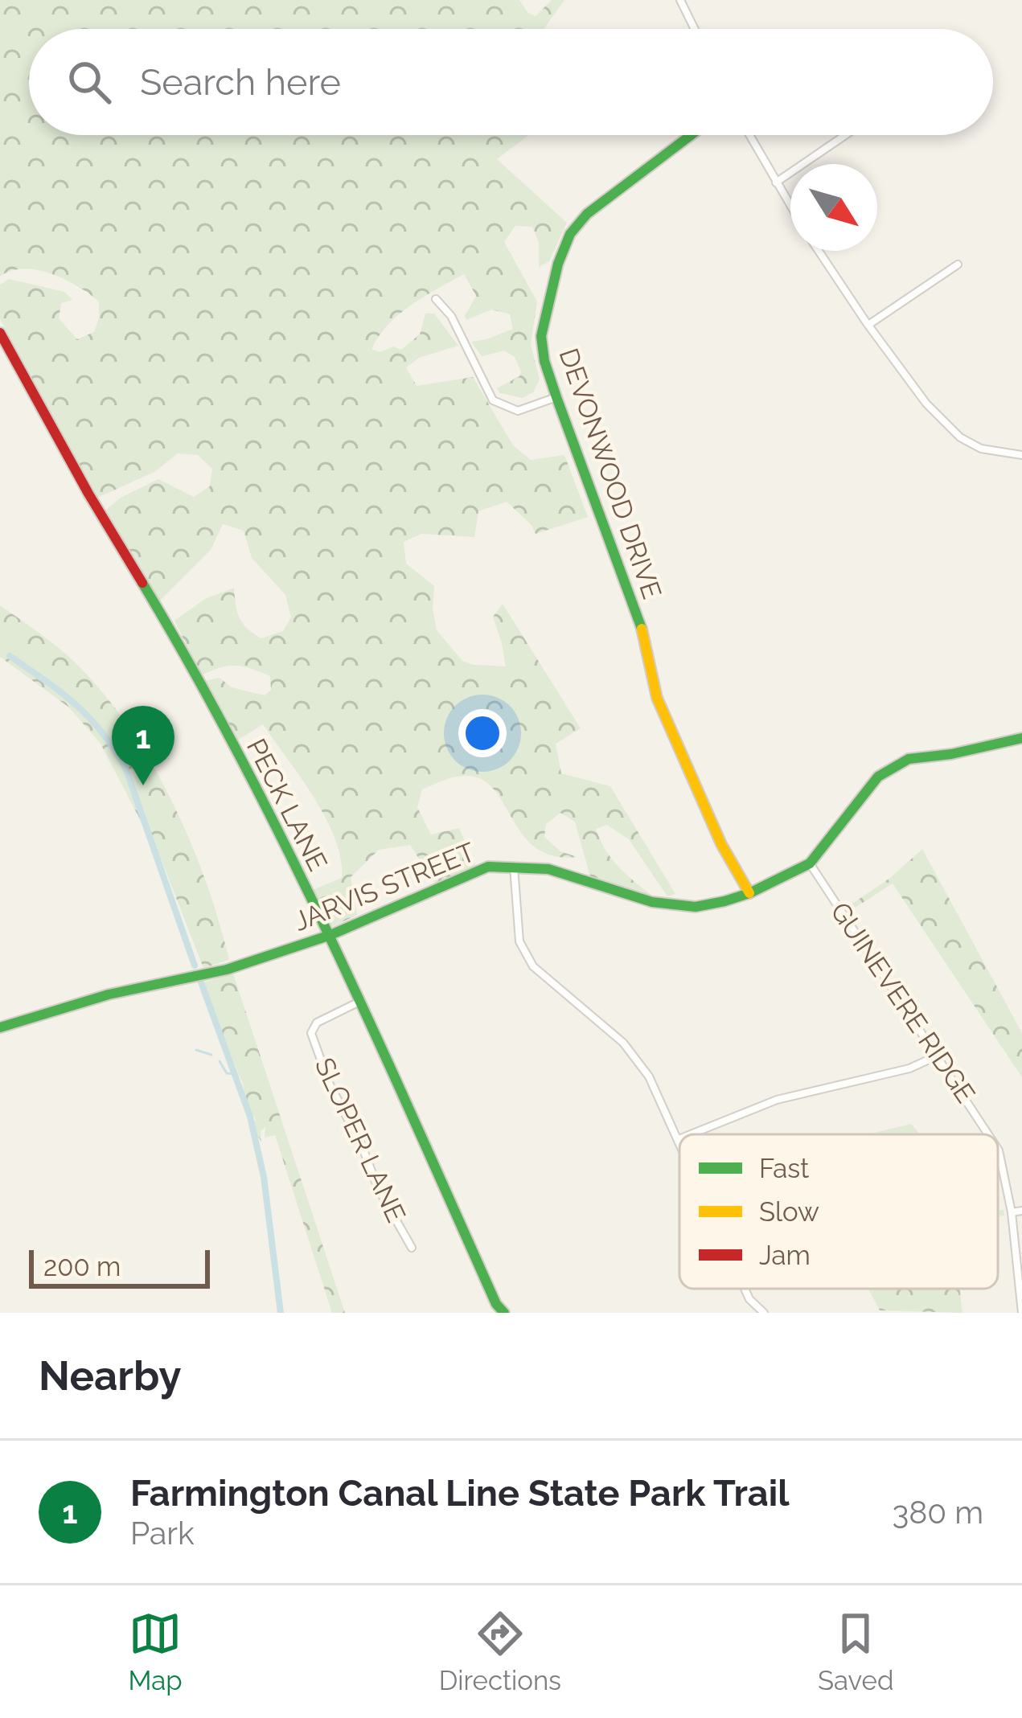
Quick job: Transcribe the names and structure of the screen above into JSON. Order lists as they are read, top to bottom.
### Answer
{
  "streets": {
    "street": [
      "DEVONWOOD DRIVE",
      "PECK LANE",
      "JARVIS STREET",
      "GUINEVERE RIDGE",
      "SLOPER LANE"
    ]
  },
  "crossings": [
    ["DEVONWOOD DRIVE", "JARVIS STREET"],
    ["PECK LANE", "JARVIS STREET"],
    ["PECK LANE", "SLOPER LANE"],
    ["JARVIS STREET", "GUINEVERE RIDGE"]
  ],
  "legend": ["Fast", "Slow", "Jam"],
  "scale_bar": "200 m",
  "north": "bottom right",
  "page": {
    "search": "Search here",
    "pins": "1",
    "scale": "200 m",
    "heading": "Nearby",
    "list": [
      {
        "mark": "1",
        "name": "Farmington Canal Line State Park Trail",
        "note": "Park",
        "value": "380 m"
      }
    ],
    "nav": ["Map", "Directions", "Saved"]
  }
}
